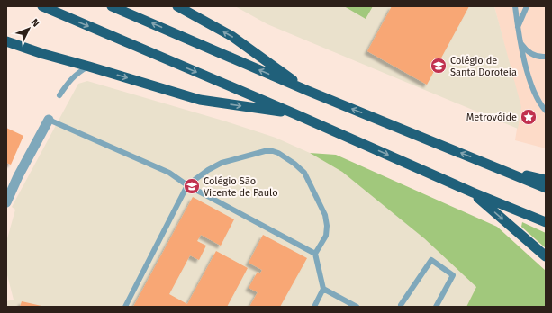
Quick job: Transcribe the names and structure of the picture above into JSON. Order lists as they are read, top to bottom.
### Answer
{
  "places": {
    "school or university": ["Colégio de Santa Doroteia", "Colégio São Vicente de Paulo"],
    "place": ["Metrovóide"]
  },
  "north": "top right"
}
